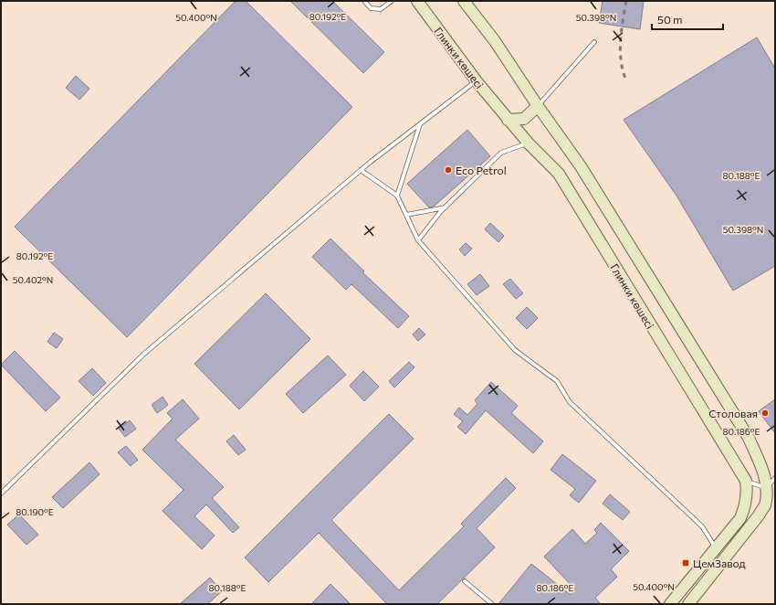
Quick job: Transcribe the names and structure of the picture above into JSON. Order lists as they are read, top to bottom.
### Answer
{
  "streets": {
    "main road": ["Глинки көшесі"]
  },
  "places": {
    "other": ["Eco Petrol", "Столовая"],
    "transit": ["ЦемЗавод"]
  },
  "scale_bar": "50 m",
  "coordinates": [
    "80.192°E",
    "50.400°N",
    "50.398°N",
    "80.188°E",
    "50.402°N",
    "80.186°E",
    "80.190°E"
  ]
}
